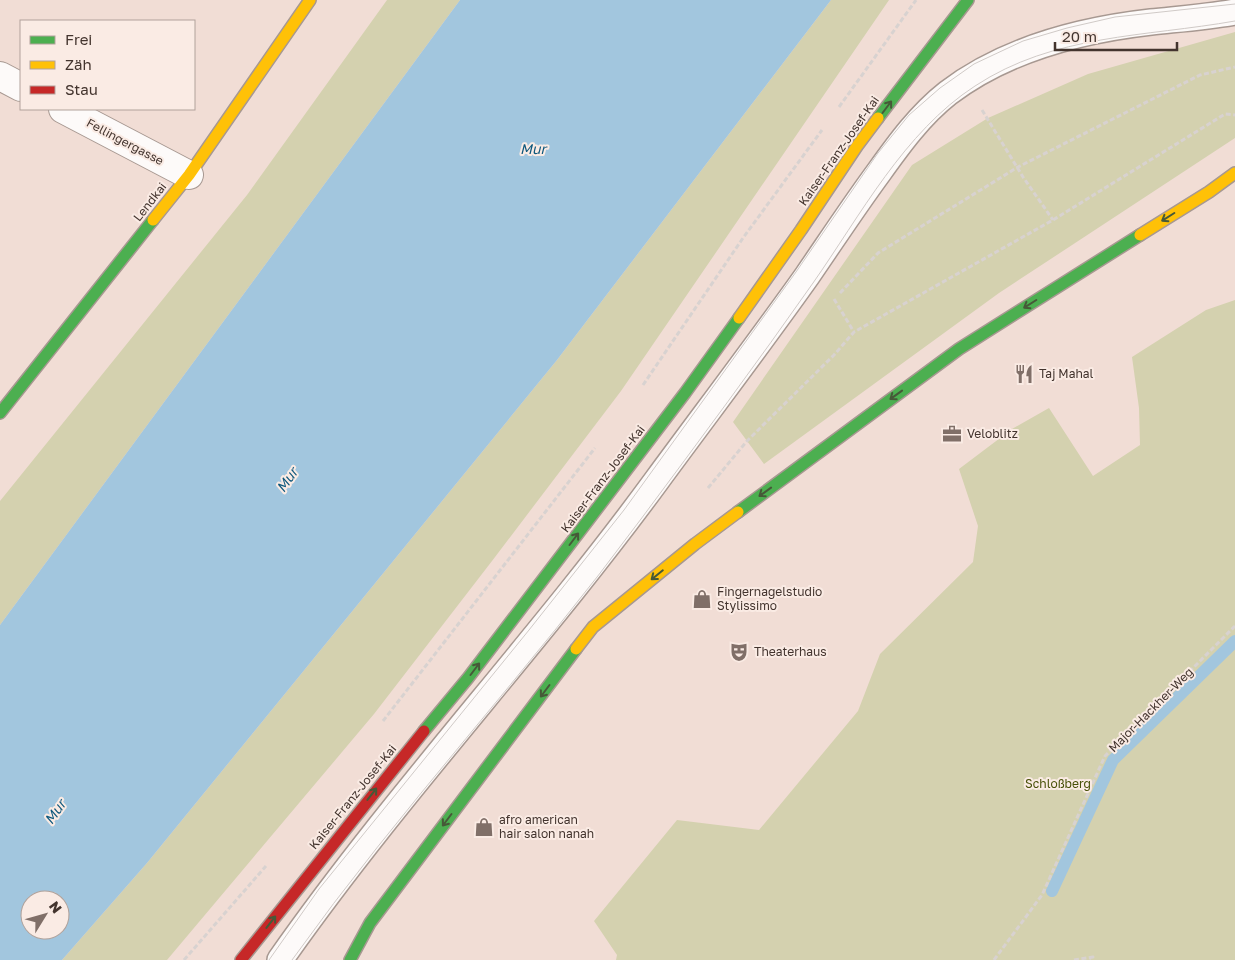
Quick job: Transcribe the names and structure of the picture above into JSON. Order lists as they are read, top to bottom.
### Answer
{
  "streets": {
    "main road": ["Kaiser-Franz-Josef-Kai", "Lendkai"],
    "street": ["Fellingergasse"],
    "path": ["Major-Hackher-Weg"]
  },
  "crossings": [
    ["Fellingergasse", "Lendkai"]
  ],
  "water": ["Mur"],
  "parks": ["Schloßberg"],
  "places": {
    "restaurant": ["Taj Mahal"],
    "office": ["Veloblitz"],
    "shop": ["Fingernagelstudio Stylissimo", "afro american hair salon nanah"],
    "theatre": ["Theaterhaus"]
  },
  "legend": ["Frei", "Zäh", "Stau"],
  "scale_bar": "20 m",
  "north": "top right"
}
